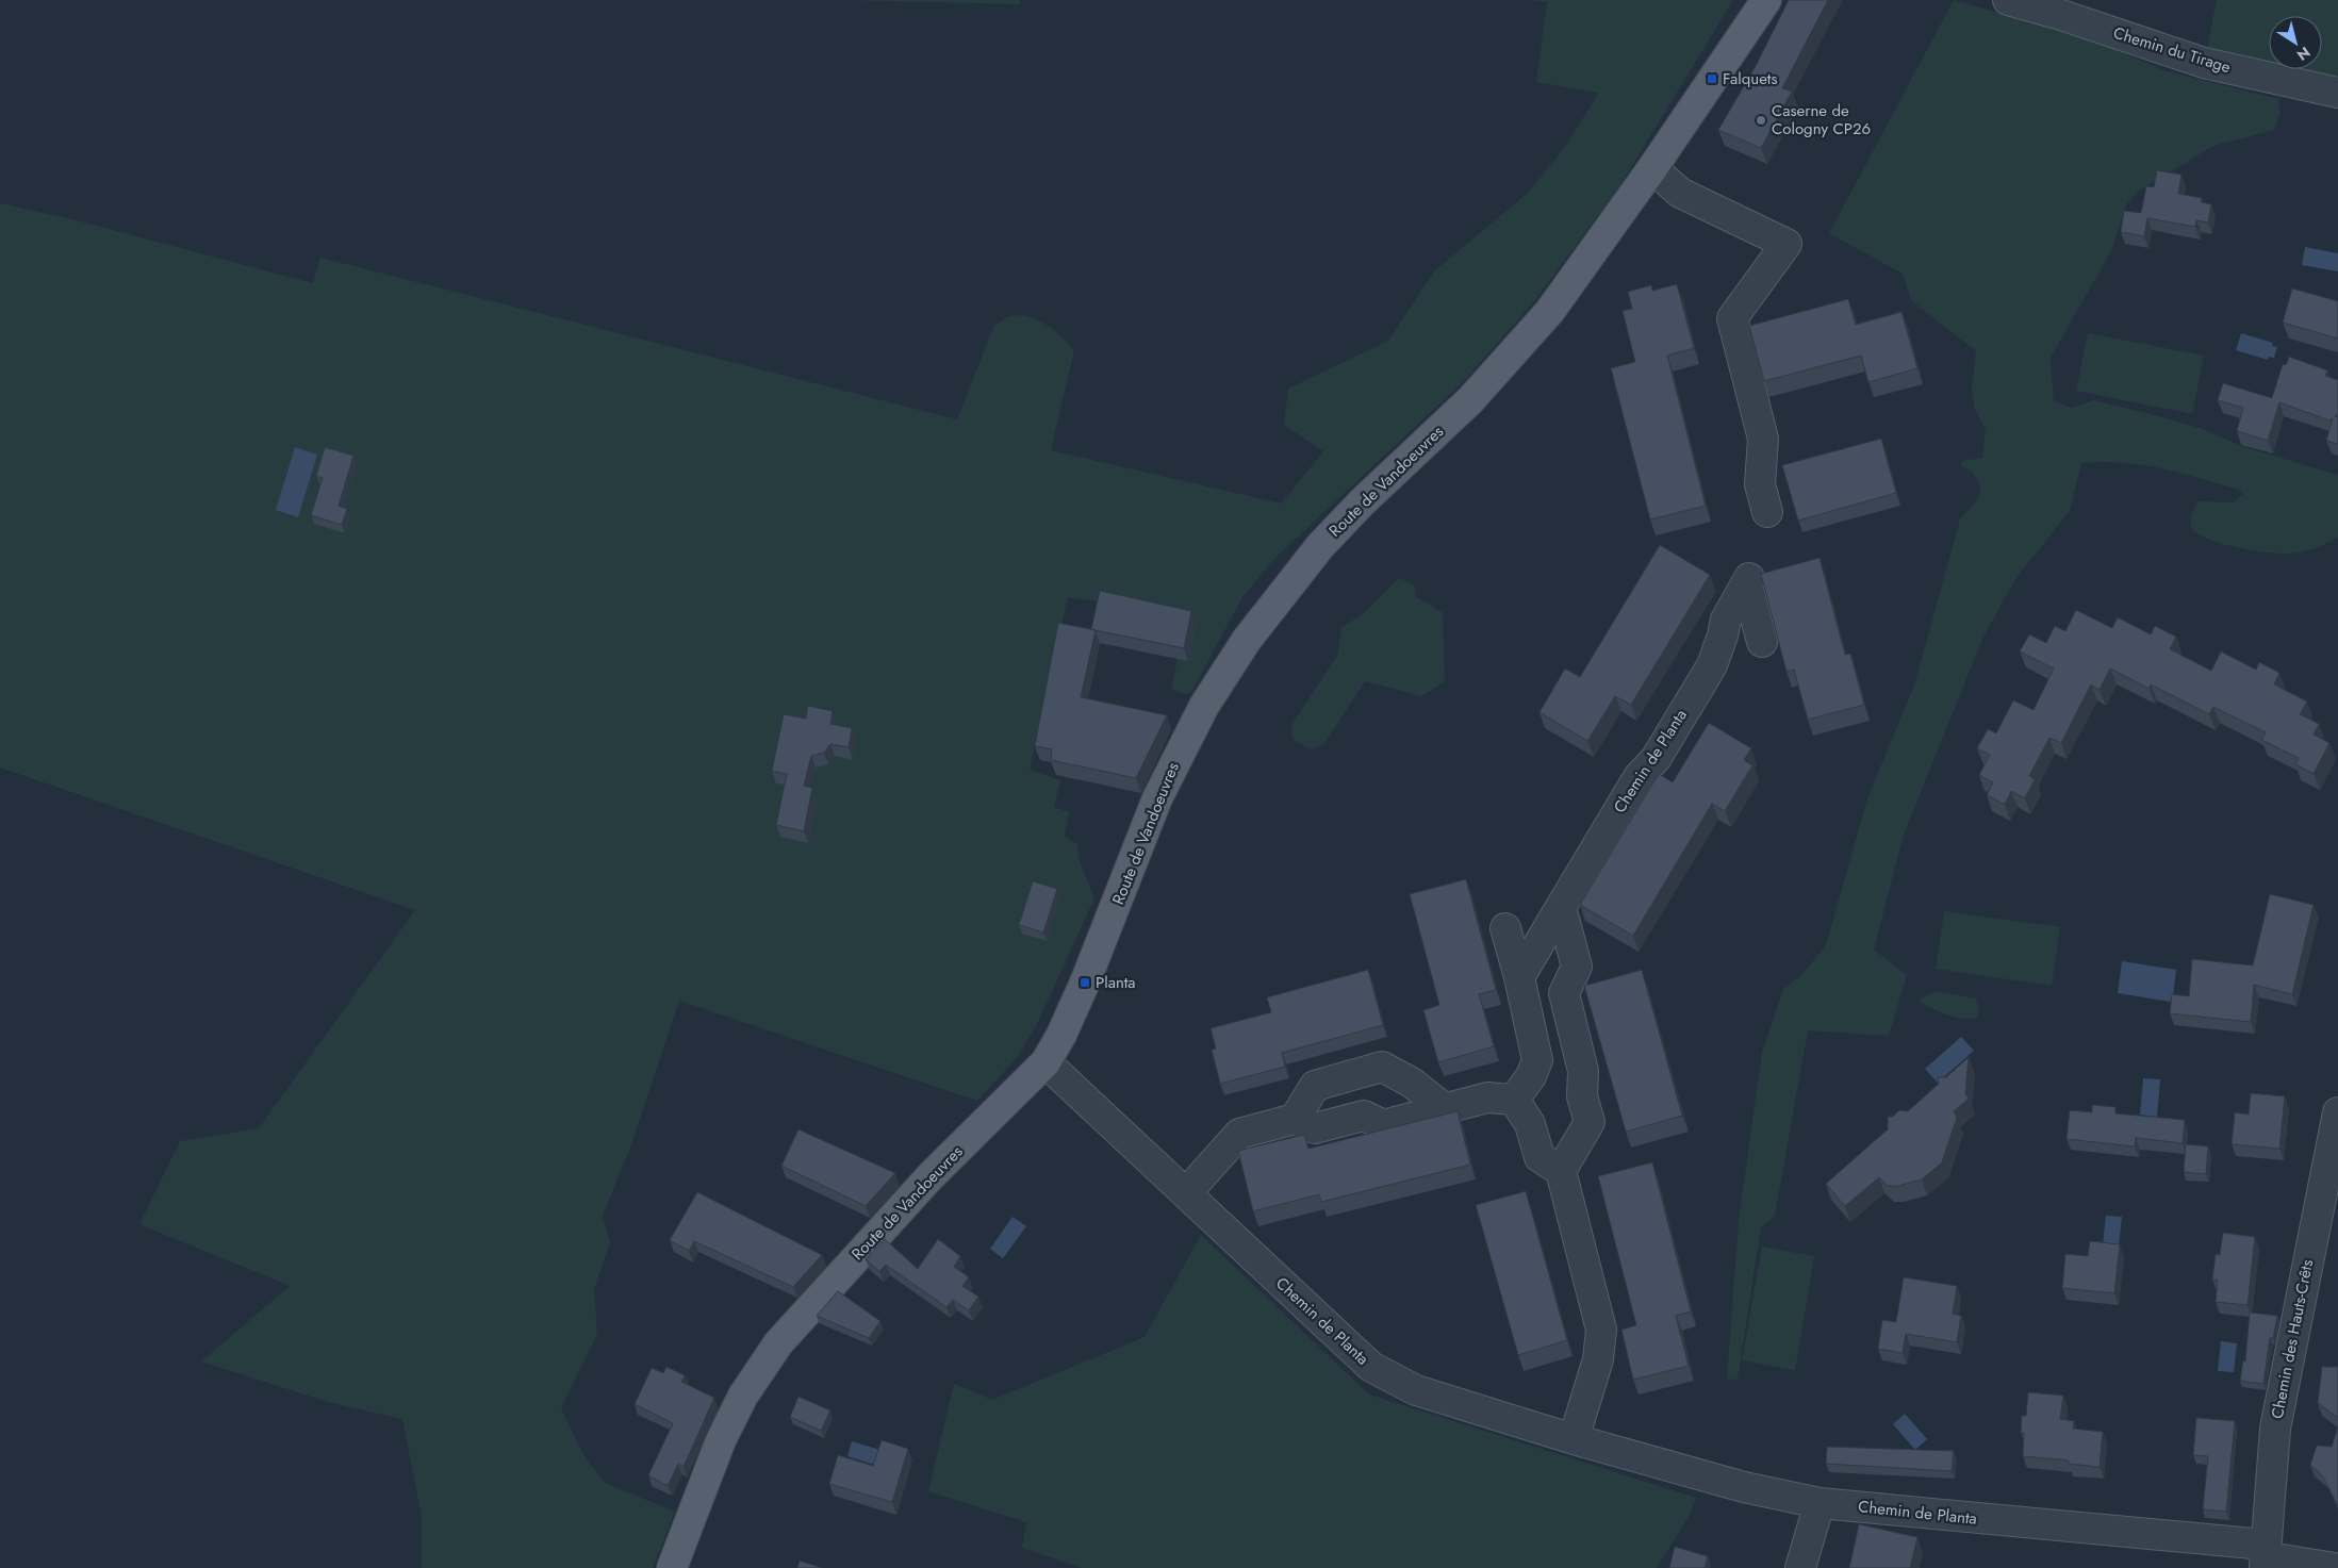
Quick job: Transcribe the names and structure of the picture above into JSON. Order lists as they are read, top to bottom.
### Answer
{
  "streets": {
    "main road": ["Route de Vandoeuvres"],
    "street": ["Chemin du Tirage", "Chemin de Planta", "Chemin des Hauts-Crêts"]
  },
  "crossings": [
    ["Route de Vandoeuvres", "Chemin de Planta"],
    ["Chemin de Planta", "Chemin des Hauts-Crêts"]
  ],
  "places": {
    "transit": ["Falquets", "Planta"],
    "other": ["Caserne de Cologny CP26"]
  },
  "north": "bottom right"
}
